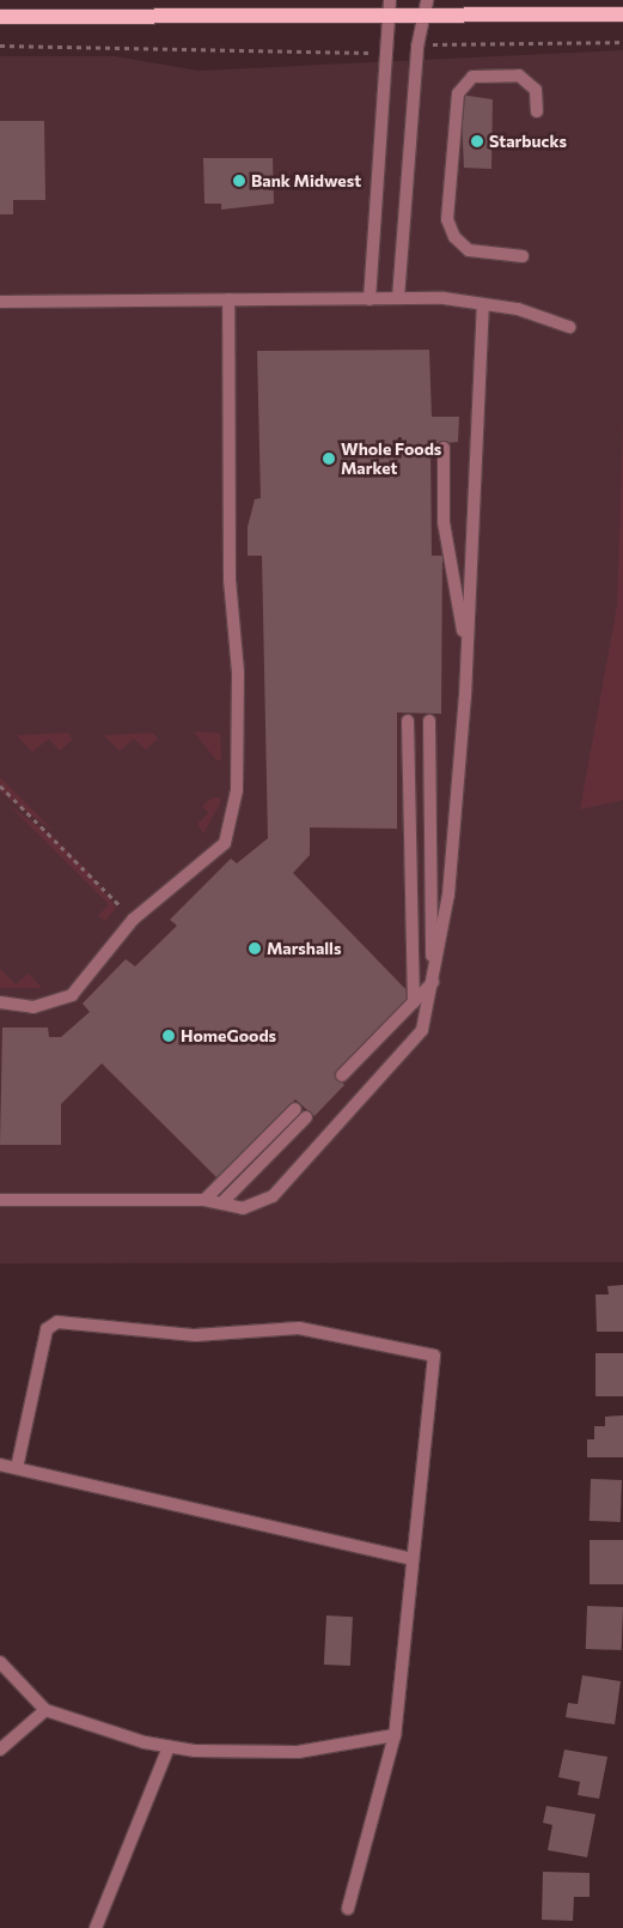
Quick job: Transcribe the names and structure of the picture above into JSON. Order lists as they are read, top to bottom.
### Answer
{
  "places": [
    "Starbucks",
    "Bank Midwest",
    "Whole Foods Market",
    "Marshalls",
    "HomeGoods"
  ]
}
